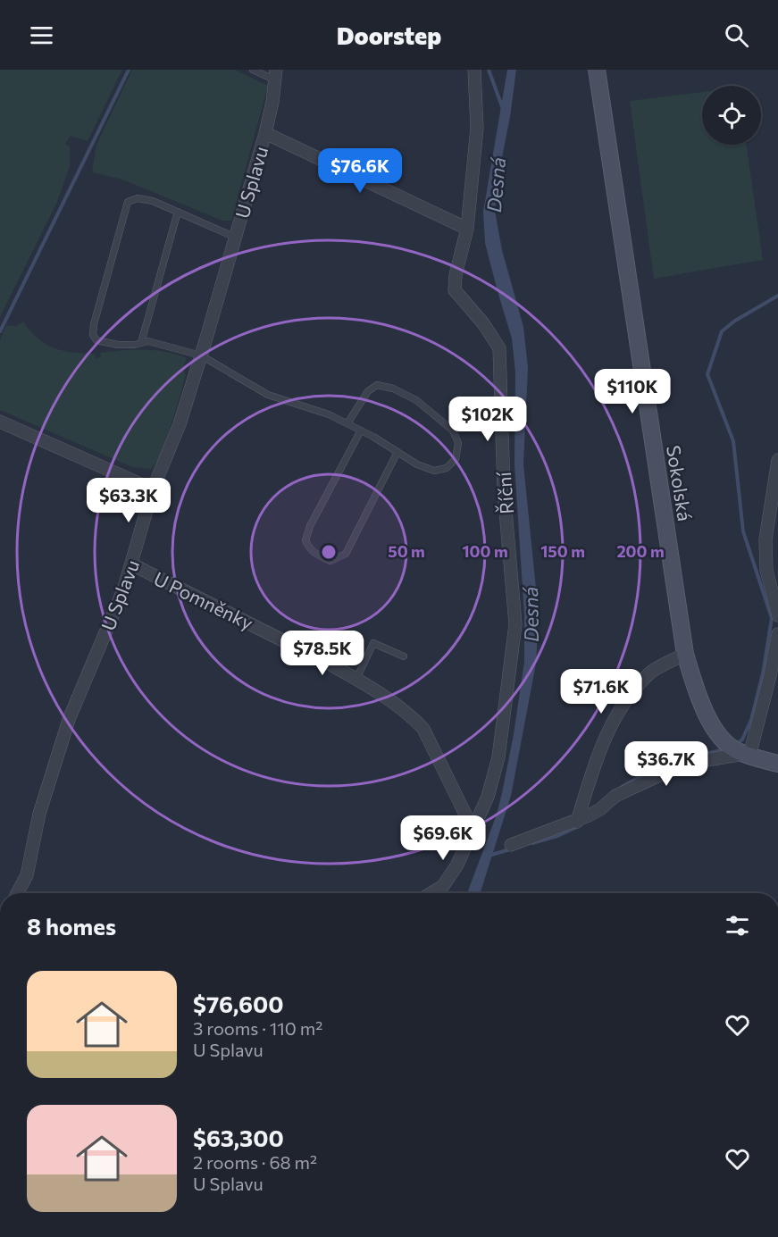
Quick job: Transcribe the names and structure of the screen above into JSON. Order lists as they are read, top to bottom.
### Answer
{
  "streets": {
    "street": [
      "U Splavu",
      "Sokolská",
      "Říční",
      "U Pomněnky"
    ]
  },
  "crossings": [
    ["U Splavu", "Říční"],
    ["U Splavu", "U Pomněnky"],
    ["Říční", "U Pomněnky"]
  ],
  "water": ["Desná"],
  "page": {
    "header": "Doorstep",
    "price": [
      "$76.6K",
      "$110K",
      "$102K",
      "$63.3K",
      "$78.5K",
      "$71.6K",
      "$36.7K",
      "$69.6K"
    ],
    "heading": "8 homes",
    "list": [
      {
        "name": "$76,600",
        "note": "3 rooms · 110 m² · U Splavu"
      },
      {
        "name": "$63,300",
        "note": "2 rooms · 68 m² · U Splavu"
      }
    ]
  },
  "rings": [
    "50 m",
    "100 m",
    "150 m",
    "200 m"
  ]
}
